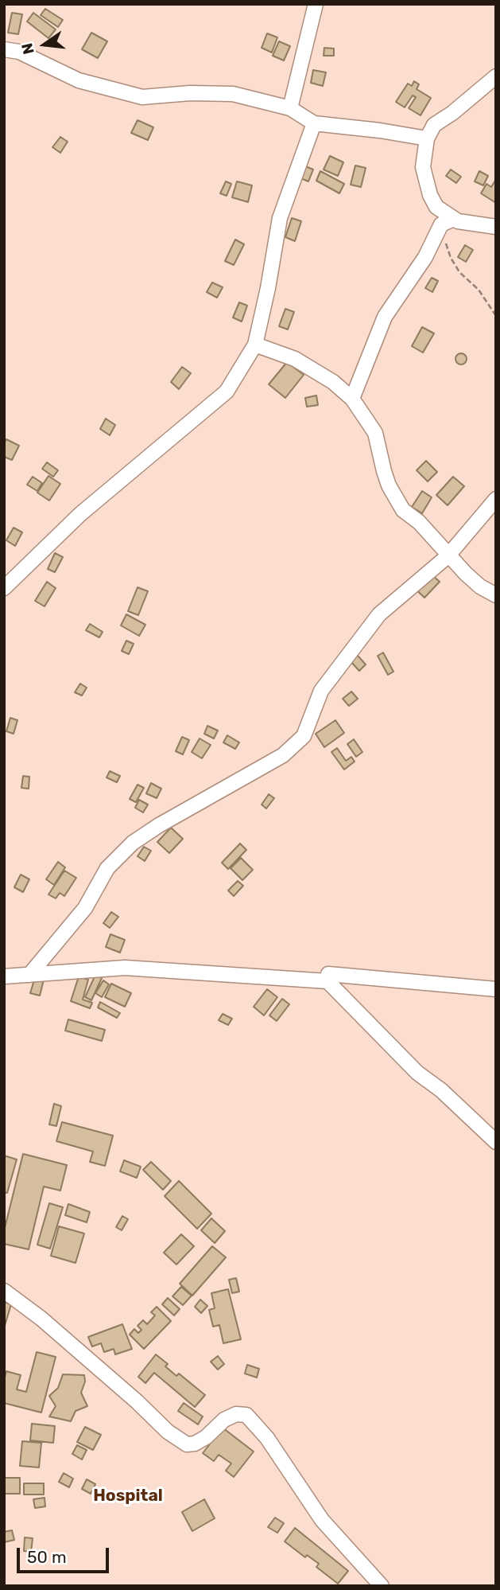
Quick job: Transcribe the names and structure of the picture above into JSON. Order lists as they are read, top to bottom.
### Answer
{
  "districts": ["Hospital"],
  "scale_bar": "50 m",
  "north": "left"
}
